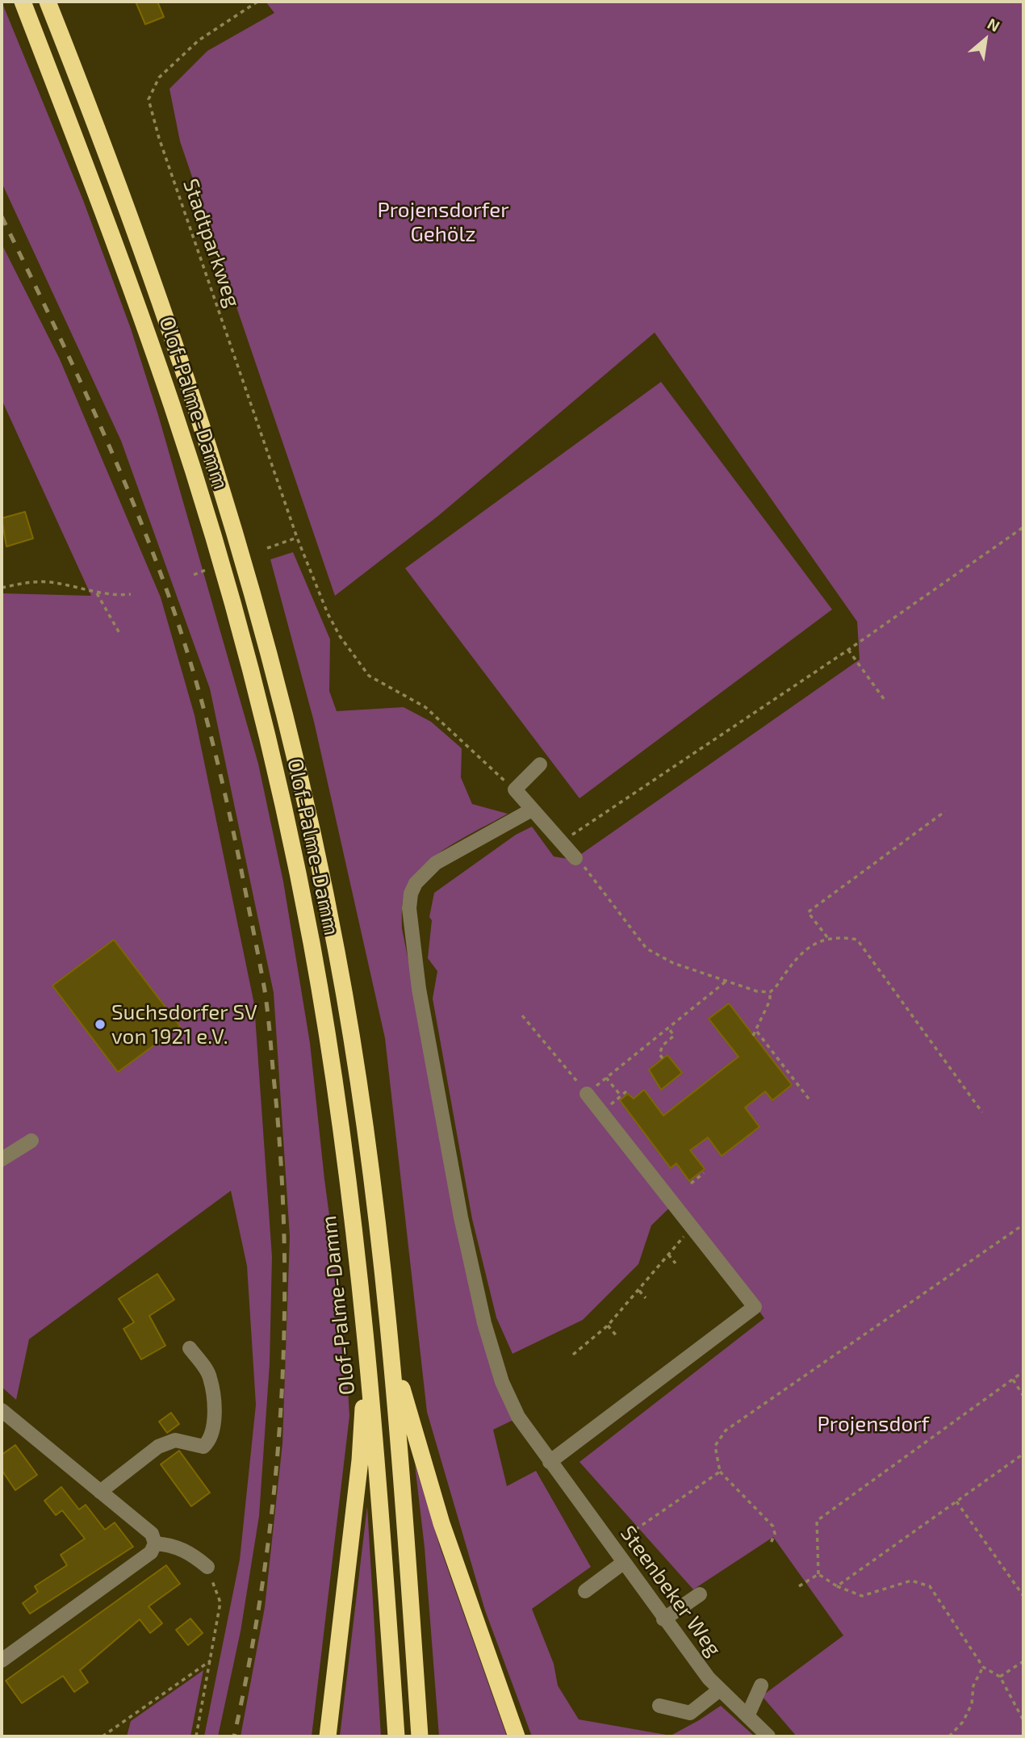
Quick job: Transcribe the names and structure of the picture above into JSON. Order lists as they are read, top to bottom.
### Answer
{
  "streets": {
    "highway": ["Olof-Palme-Damm"],
    "street": ["Steenbeker Weg"],
    "path": ["Stadtparkweg"]
  },
  "parks": ["Projensdorfer Gehölz", "Projensdorf"],
  "places": ["Suchsdorfer SV von 1921 e.V."],
  "north": "top right"
}
